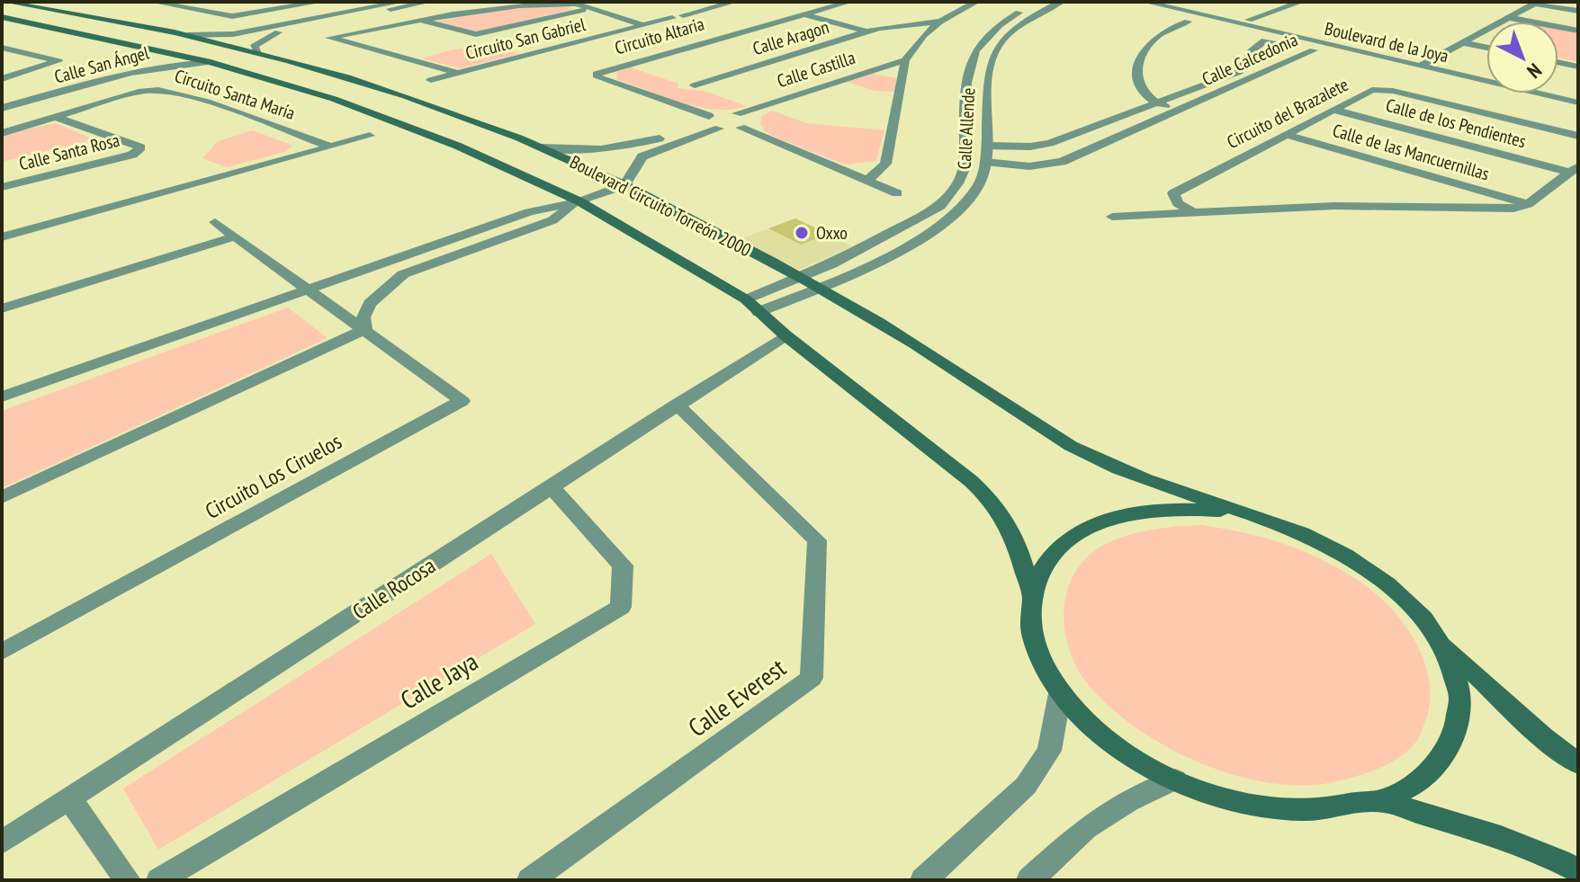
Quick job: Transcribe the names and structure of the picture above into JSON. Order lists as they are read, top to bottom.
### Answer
{
  "streets": {
    "main road": ["Boulevard Circuito Torreón 2000"],
    "street": [
      "Circuito Altaria",
      "Calle Aragon",
      "Circuito San Gabriel",
      "Boulevard de la Joya",
      "Calle Calcedonia",
      "Calle San Ángel",
      "Calle Castilla",
      "Circuito Santa María",
      "Circuito del Brazalete",
      "Calle de los Pendientes",
      "Calle Allende",
      "Calle Santa Rosa",
      "Calle de las Mancuernillas",
      "Circuito Los Ciruelos",
      "Calle Rocosa",
      "Calle Jaya",
      "Calle Everest"
    ]
  },
  "crossings": [
    ["Circuito Altaria", "Calle Castilla"],
    ["Calle Calcedonia", "Calle Allende"],
    ["Calle San Ángel", "Boulevard Circuito Torreón 2000"],
    ["Circuito Santa María", "Calle Santa Rosa"],
    ["Circuito del Brazalete", "Calle de los Pendientes"],
    ["Circuito del Brazalete", "Calle de las Mancuernillas"],
    ["Calle Allende", "Boulevard Circuito Torreón 2000"],
    ["Boulevard Circuito Torreón 2000", "Calle Rocosa"],
    ["Calle Rocosa", "Calle Jaya"],
    ["Calle Rocosa", "Calle Everest"]
  ],
  "places": ["Oxxo"],
  "north": "bottom right"
}
